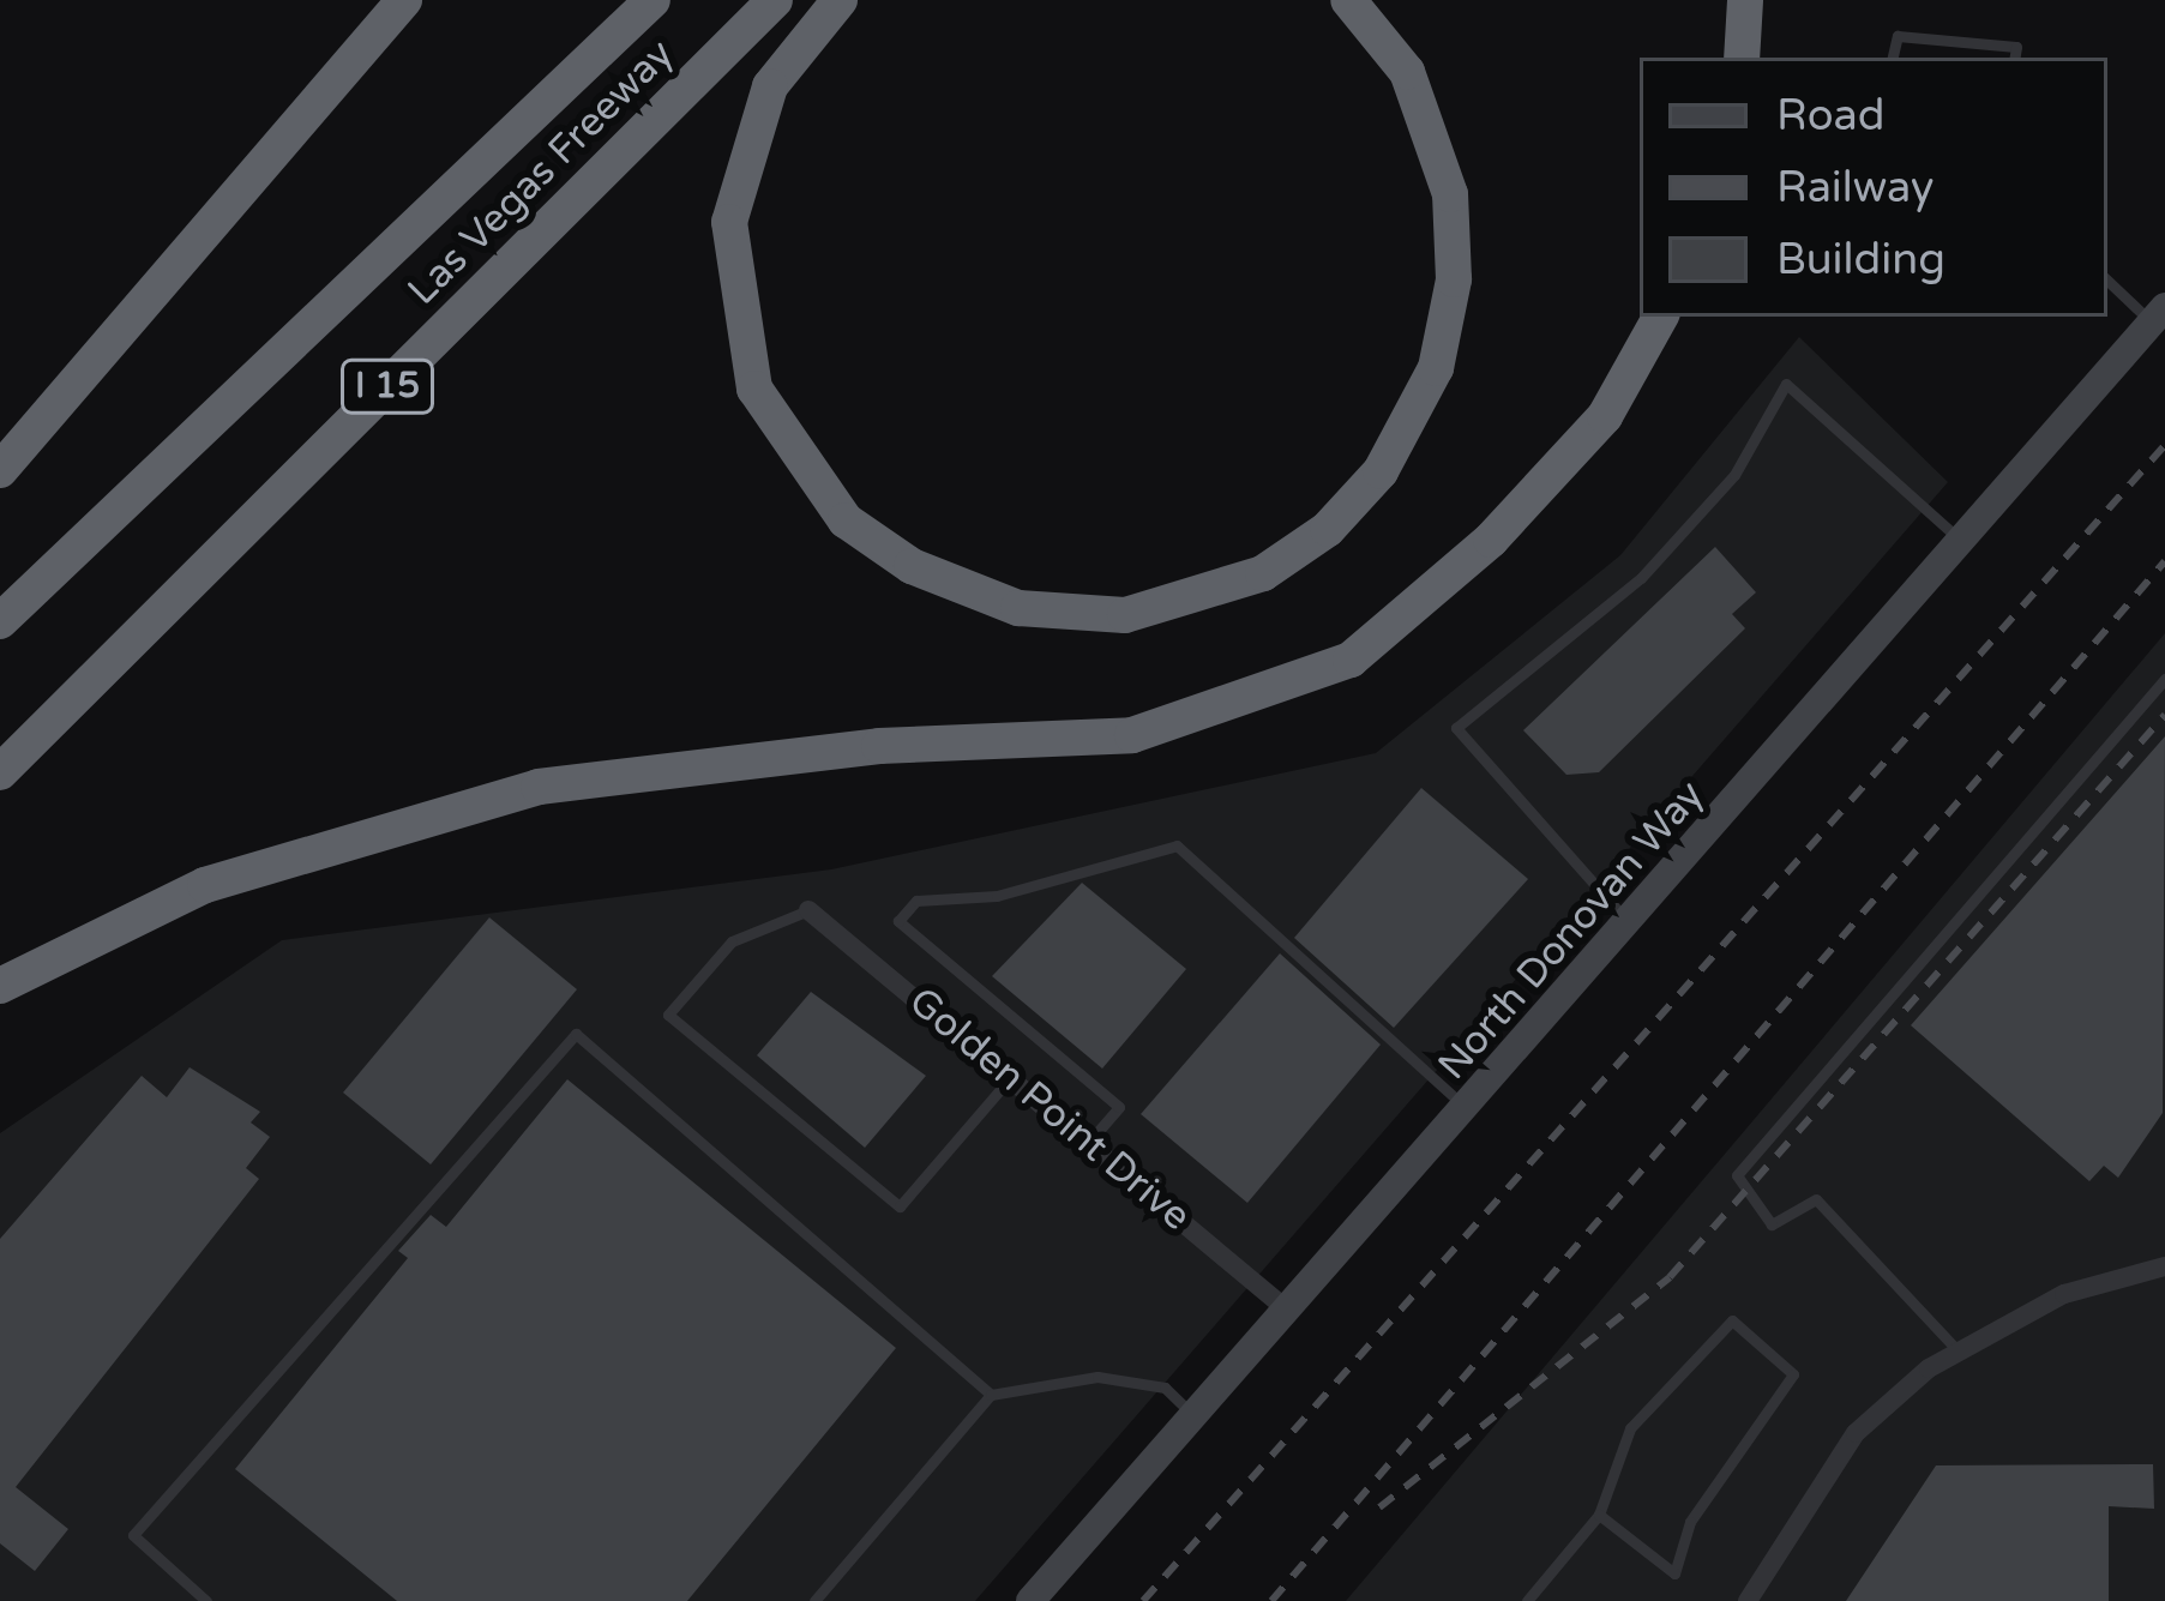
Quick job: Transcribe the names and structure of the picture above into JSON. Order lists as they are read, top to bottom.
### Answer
{
  "streets": {
    "highway": ["Las Vegas Freeway", "I 15"],
    "street": ["North Donovan Way", "Golden Point Drive"]
  },
  "crossings": [
    ["North Donovan Way", "Golden Point Drive"]
  ],
  "legend": ["Road", "Railway", "Building"]
}
